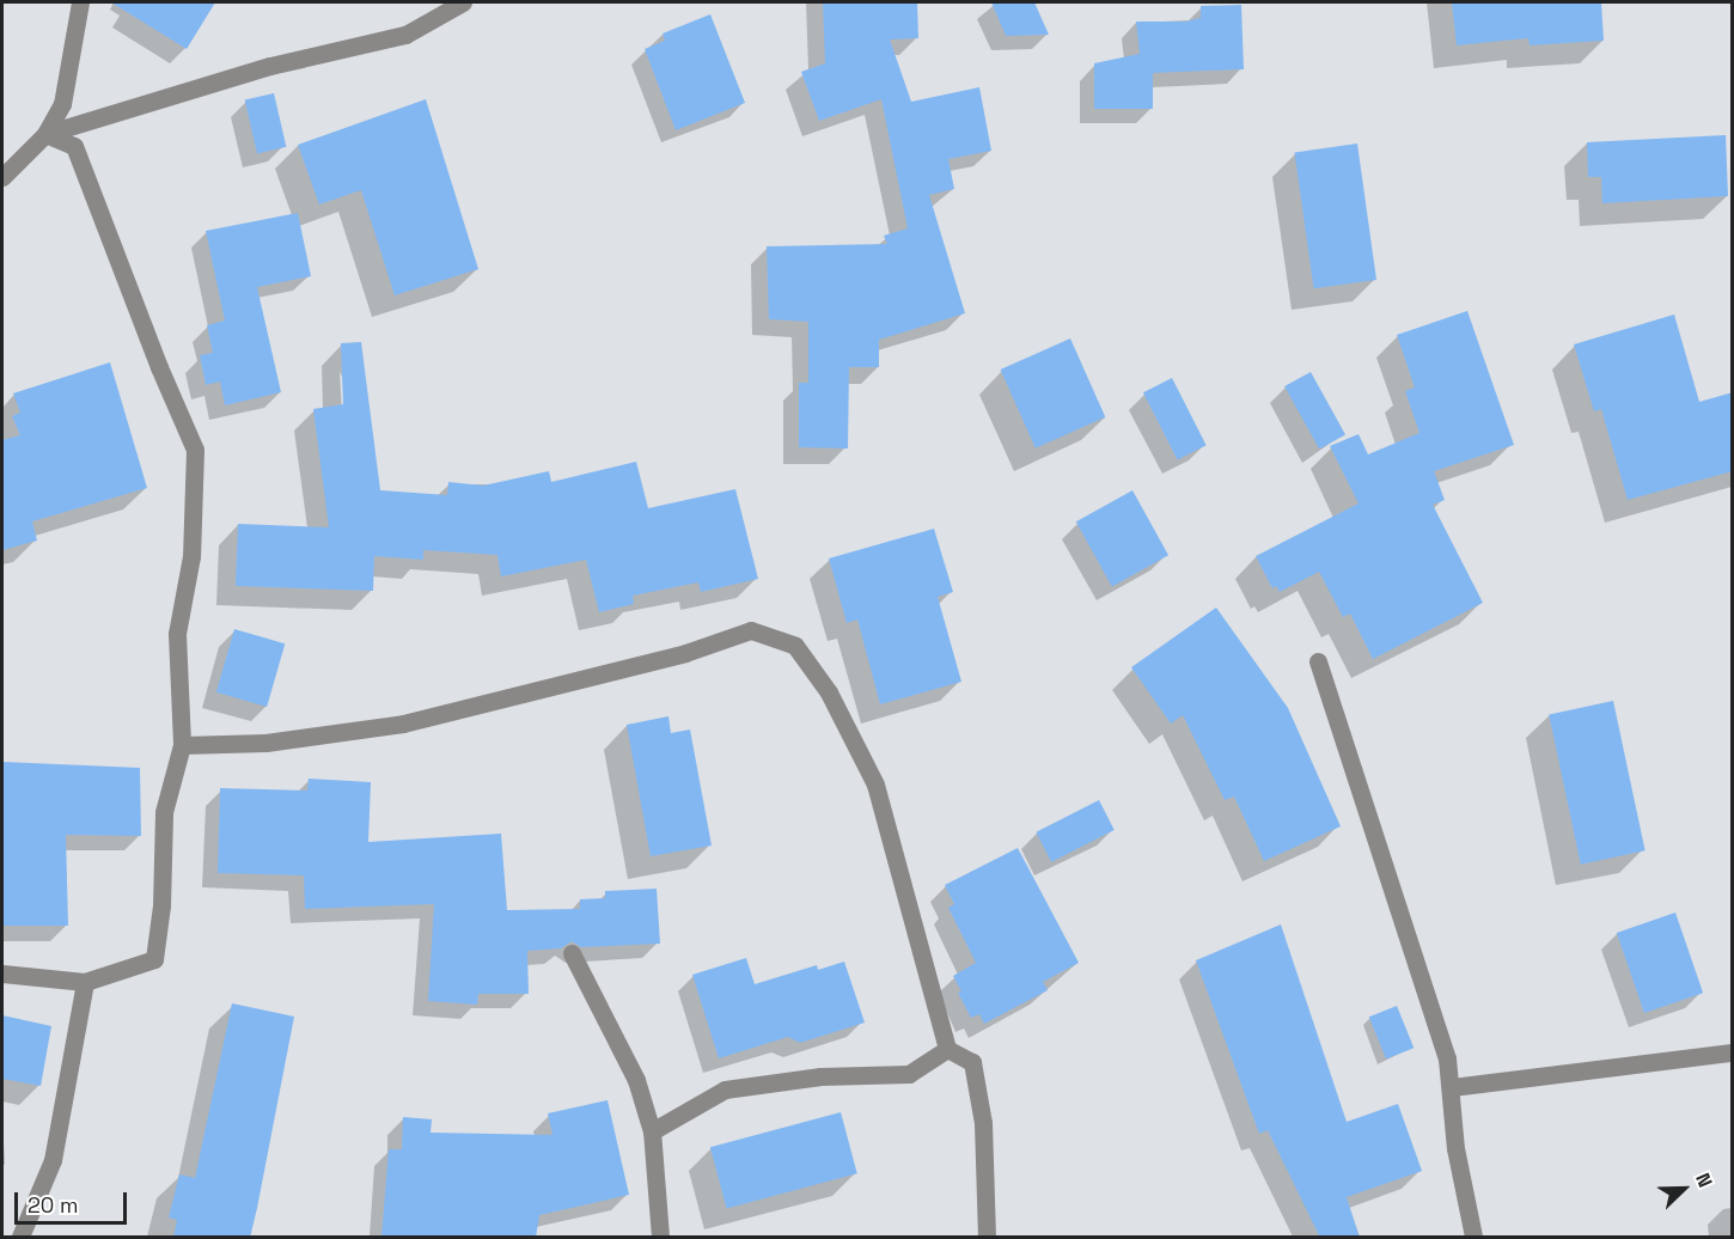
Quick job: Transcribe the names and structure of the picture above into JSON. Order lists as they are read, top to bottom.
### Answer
{
  "scale_bar": "20 m",
  "north": "top right"
}
